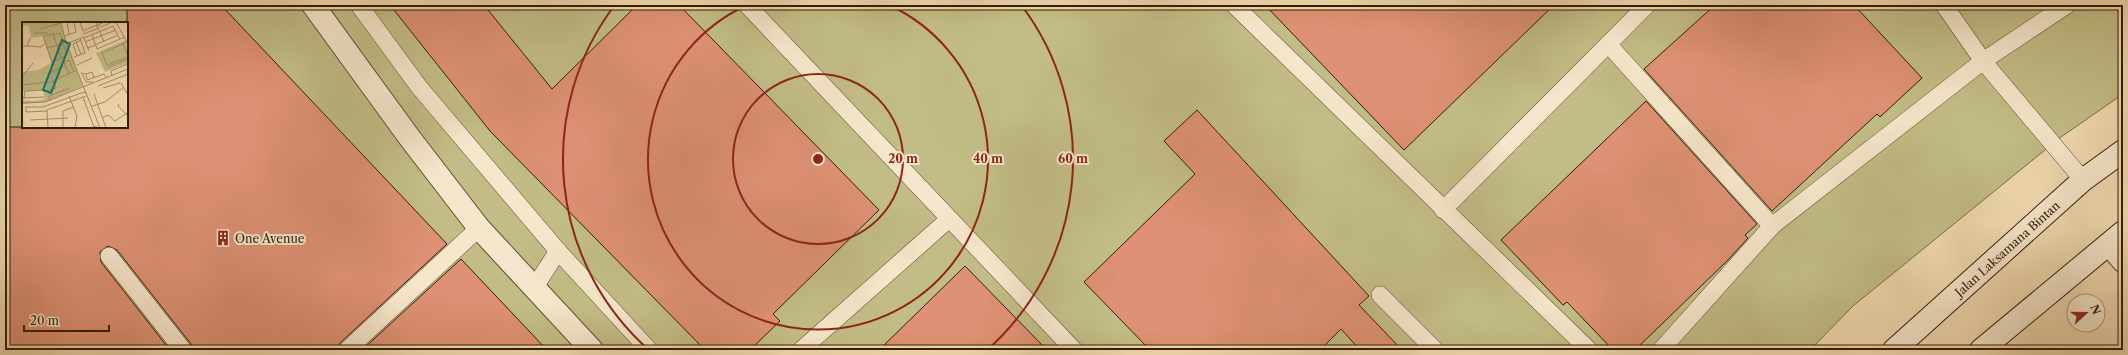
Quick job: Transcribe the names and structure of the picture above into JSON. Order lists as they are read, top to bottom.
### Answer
{
  "streets": {
    "street": ["Jalan Laksamana Bintan"]
  },
  "places": {
    "building": ["One Avenue"]
  },
  "scale_bar": "20 m",
  "north": "right",
  "rings": ["20 m", "40 m", "60 m"]
}
